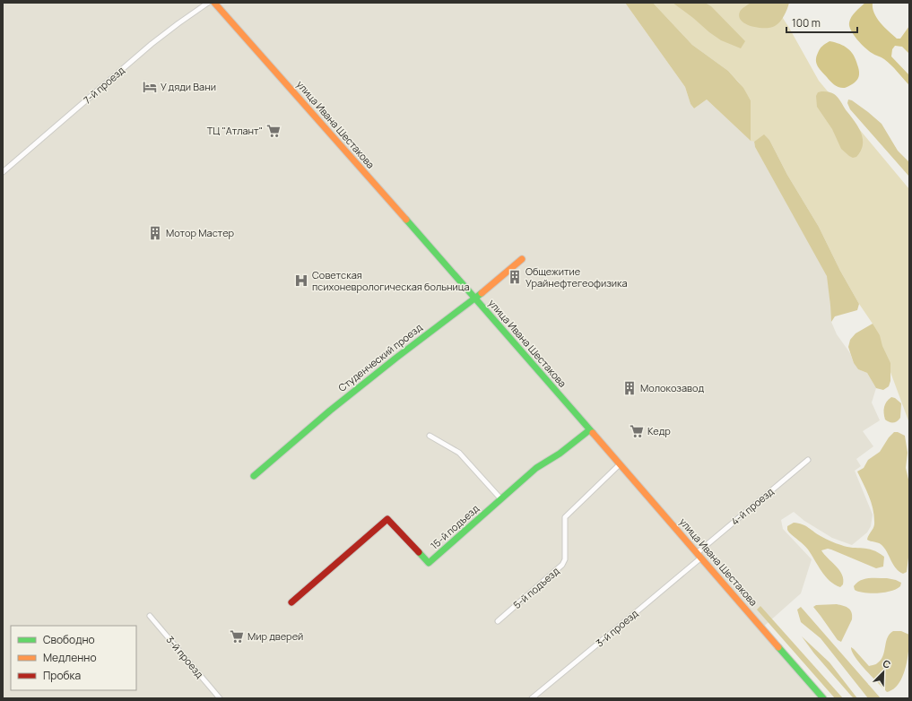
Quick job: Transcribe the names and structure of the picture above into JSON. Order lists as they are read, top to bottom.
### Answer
{
  "streets": {
    "main road": ["улица Ивана Шестакова", "Студенческий проезд", "15-й подъезд"],
    "street": [
      "7-й проезд",
      "4-й проезд",
      "5-й подъезд",
      "3-й проезд"
    ]
  },
  "crossings": [
    ["улица Ивана Шестакова", "Студенческий проезд"],
    ["улица Ивана Шестакова", "4-й проезд"],
    ["улица Ивана Шестакова", "15-й подъезд"],
    ["улица Ивана Шестакова", "5-й подъезд"],
    ["улица Ивана Шестакова", "3-й проезд"],
    ["4-й проезд", "3-й проезд"]
  ],
  "places": {
    "hotel": ["У дяди Вани"],
    "supermarket": ["ТЦ \"Атлант\"", "Кедр", "Мир дверей"],
    "building": ["Мотор Мастер", "Общежитие Урайнефтегеофизика", "Молокозавод"],
    "hospital": ["Советская психоневрологическая больница"]
  },
  "legend": ["Свободно", "Медленно", "Пробка"],
  "scale_bar": "100 m",
  "north": "top right"
}
